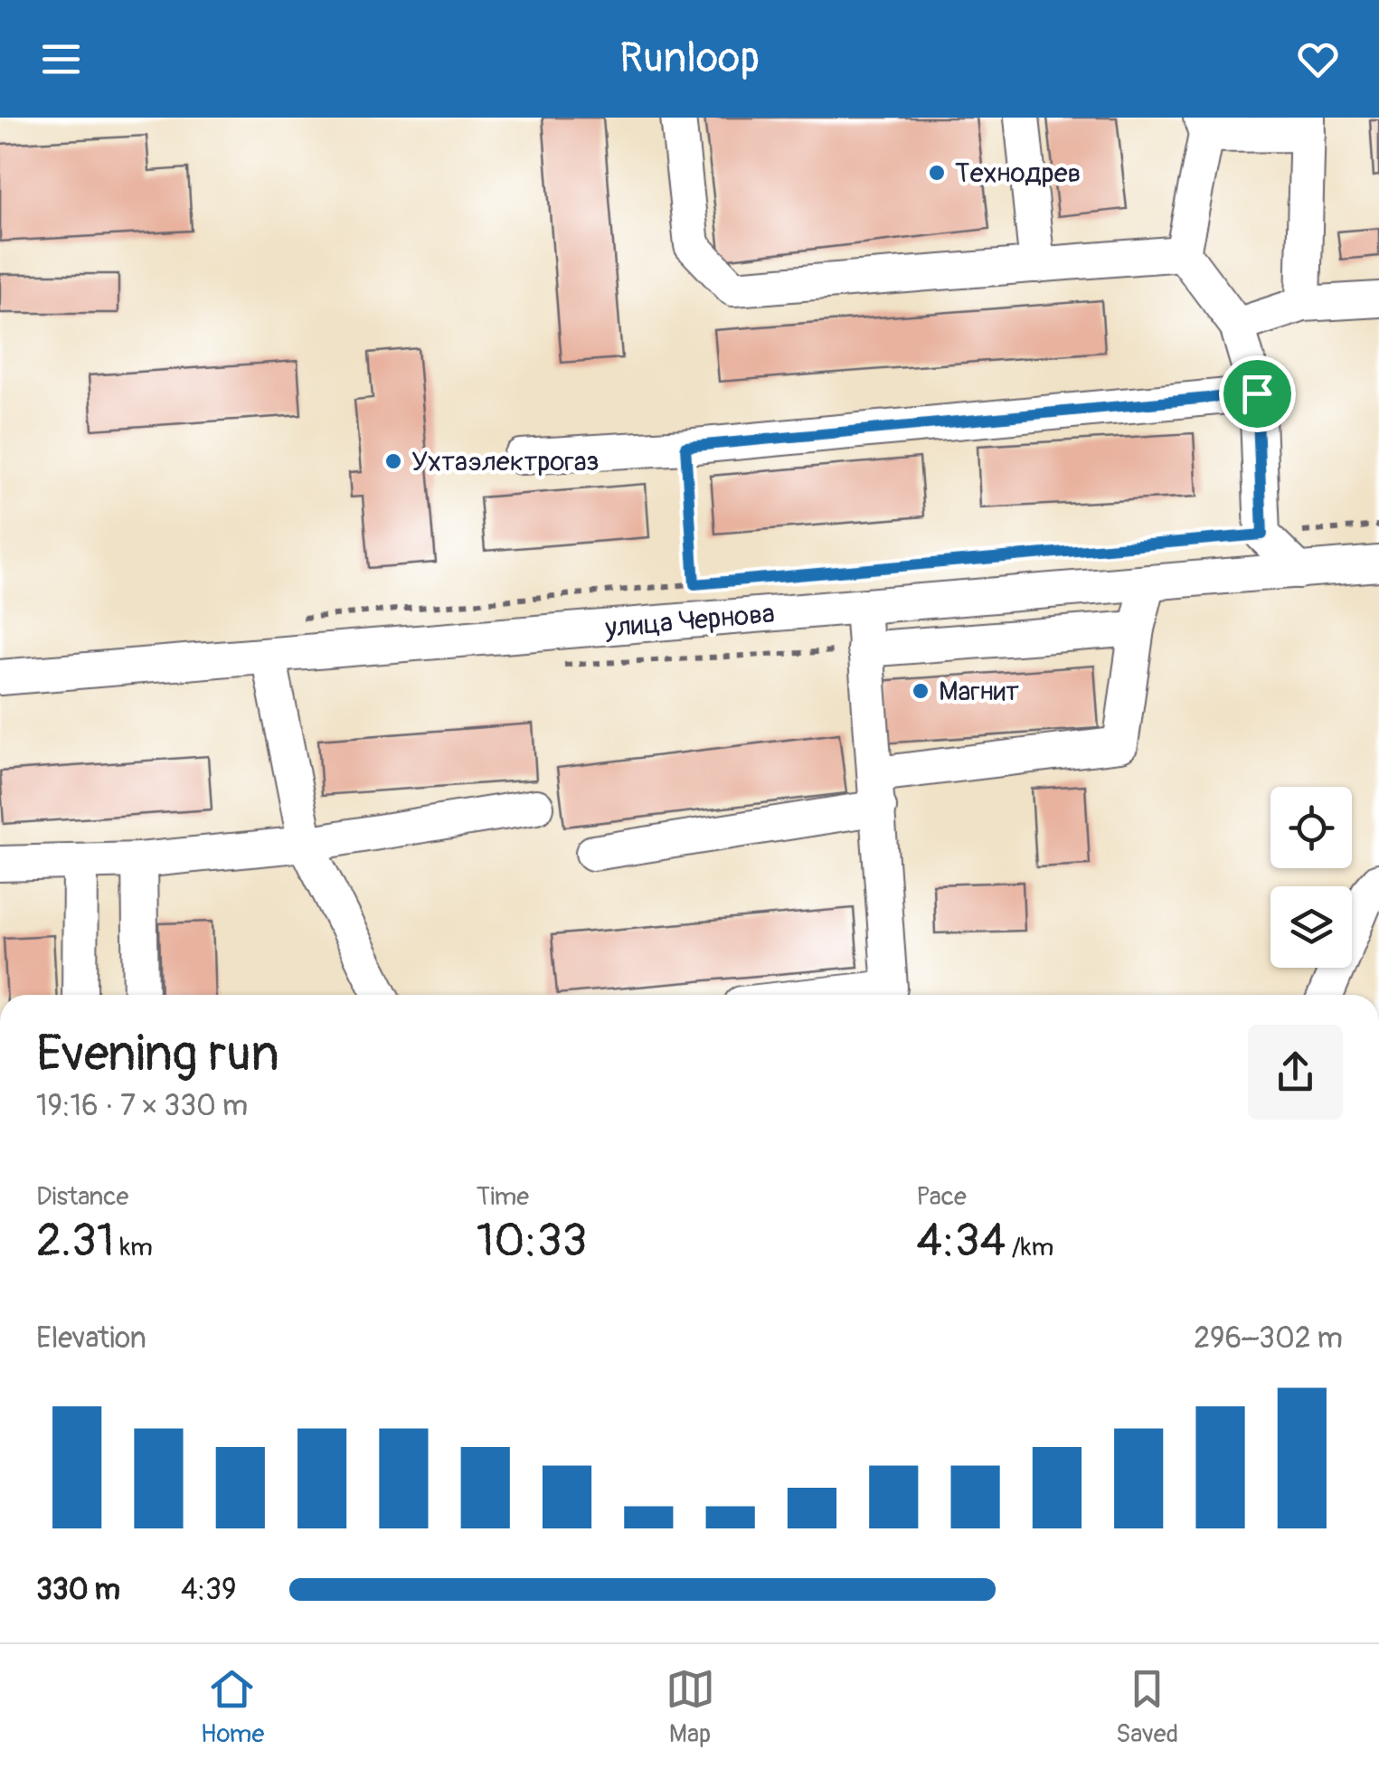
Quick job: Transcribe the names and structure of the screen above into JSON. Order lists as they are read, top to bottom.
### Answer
{
  "streets": {
    "street": ["улица Чернова"]
  },
  "places": ["Технодрев", "Ухтаэлектрогаз", "Магнит"],
  "page": {
    "header": "Runloop",
    "heading": ["Evening run", "19:16 · 7 × 330 m"],
    "stats": [
      ["Distance", "2.31 km"],
      ["Time", "10:33"],
      ["Pace", "4:34 /km"]
    ],
    "chart": ["Elevation", "296–302 m"],
    "list": [
      {
        "name": "330 m",
        "note": "4:39"
      }
    ],
    "tabs": ["Home", "Map", "Saved"]
  }
}
